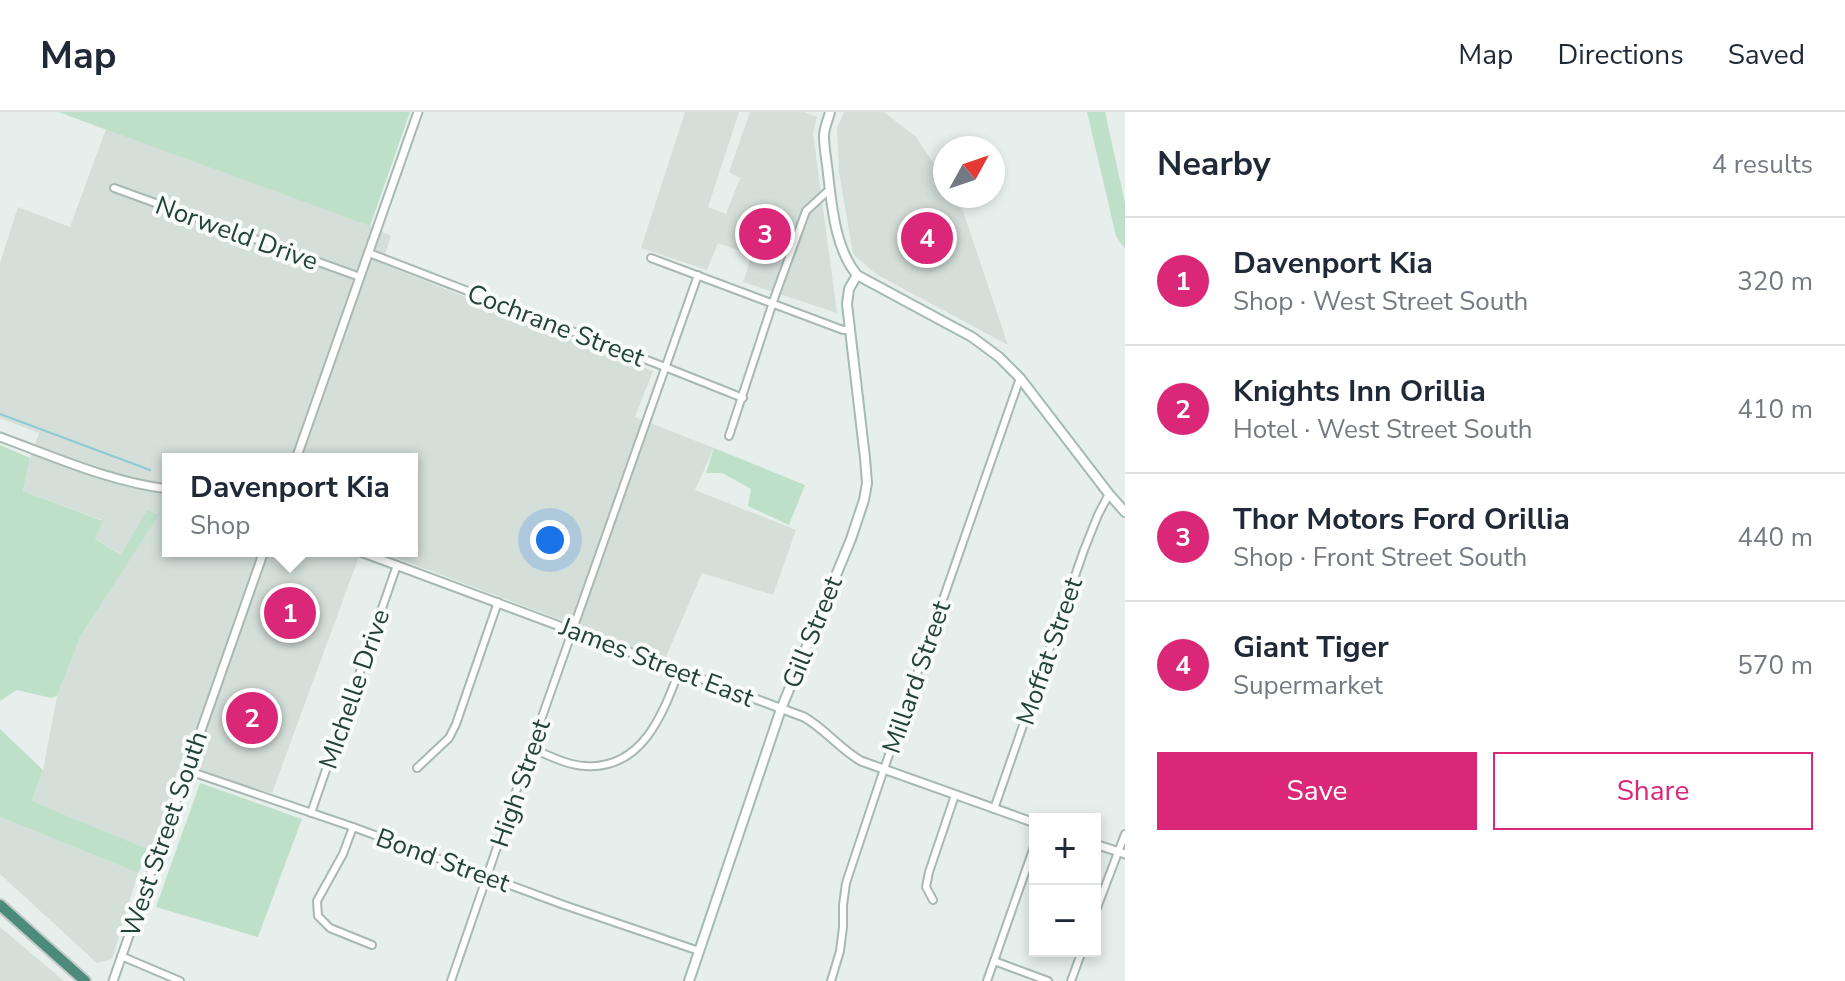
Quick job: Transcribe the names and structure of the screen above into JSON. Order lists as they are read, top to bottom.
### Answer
{
  "streets": {
    "main road": ["Gill Street"],
    "street": [
      "Norweld Drive",
      "Cochrane Street",
      "Moffat Street",
      "James Street East",
      "Millard Street",
      "MIchelle Drive",
      "High Street",
      "West Street South",
      "Bond Street"
    ]
  },
  "crossings": [
    ["Cochrane Street", "High Street"],
    ["Gill Street", "James Street East"],
    ["Gill Street", "Bond Street"],
    ["Moffat Street", "James Street East"],
    ["James Street East", "Millard Street"],
    ["James Street East", "MIchelle Drive"],
    ["James Street East", "High Street"],
    ["MIchelle Drive", "Bond Street"],
    ["High Street", "Bond Street"],
    ["West Street South", "Bond Street"]
  ],
  "north": "top right",
  "page": {
    "header": "Map",
    "nav": ["Map", "Directions", "Saved"],
    "heading": ["Nearby", "4 results"],
    "pins": [
      "3",
      "4",
      "1",
      "2"
    ],
    "list": [
      {
        "mark": "1",
        "name": "Davenport Kia",
        "note": "Shop · West Street South",
        "value": "320 m"
      },
      {
        "mark": "2",
        "name": "Knights Inn Orillia",
        "note": "Hotel · West Street South",
        "value": "410 m"
      },
      {
        "mark": "3",
        "name": "Thor Motors Ford Orillia",
        "note": "Shop · Front Street South",
        "value": "440 m"
      },
      {
        "mark": "4",
        "name": "Giant Tiger",
        "note": "Supermarket",
        "value": "570 m"
      }
    ],
    "popup": ["Davenport Kia", "Shop"],
    "buttons": ["Save", "Share"],
    "map_buttons": ["+", "−"]
  }
}
